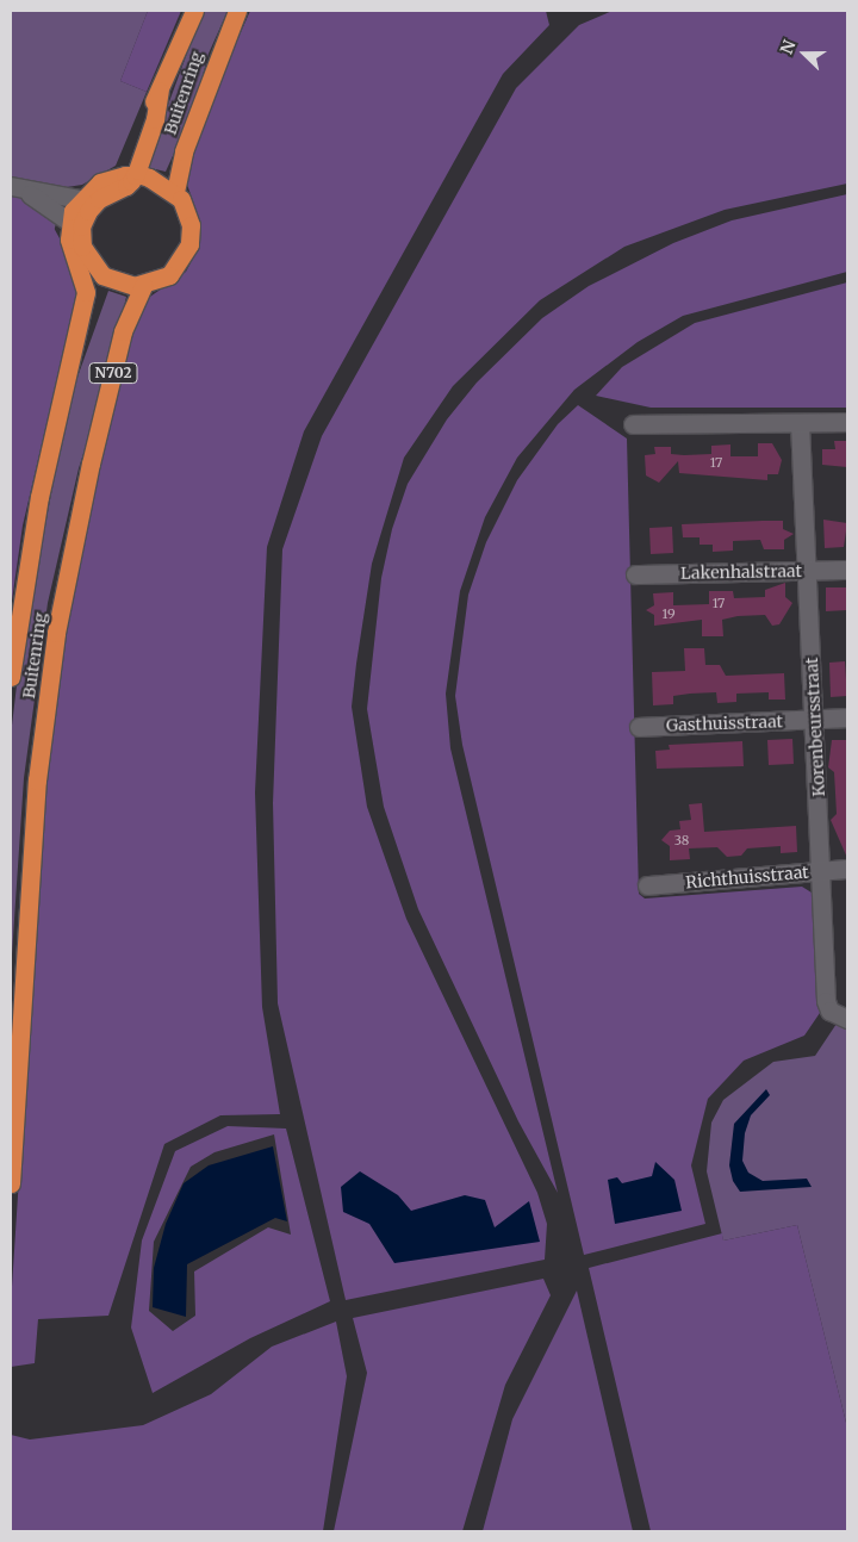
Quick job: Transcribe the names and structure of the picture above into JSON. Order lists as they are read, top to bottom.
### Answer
{
  "streets": {
    "highway": ["Buitenring", "N702"],
    "street": [
      "Lakenhalstraat",
      "Gasthuisstraat",
      "Korenbeursstraat",
      "Richthuisstraat"
    ]
  },
  "crossings": [
    ["Buitenring", "N702"],
    ["Lakenhalstraat", "Korenbeursstraat"],
    ["Gasthuisstraat", "Korenbeursstraat"],
    ["Korenbeursstraat", "Richthuisstraat"]
  ],
  "house_numbers": [
    "17",
    "17",
    "19",
    "38"
  ],
  "north": "left"
}
